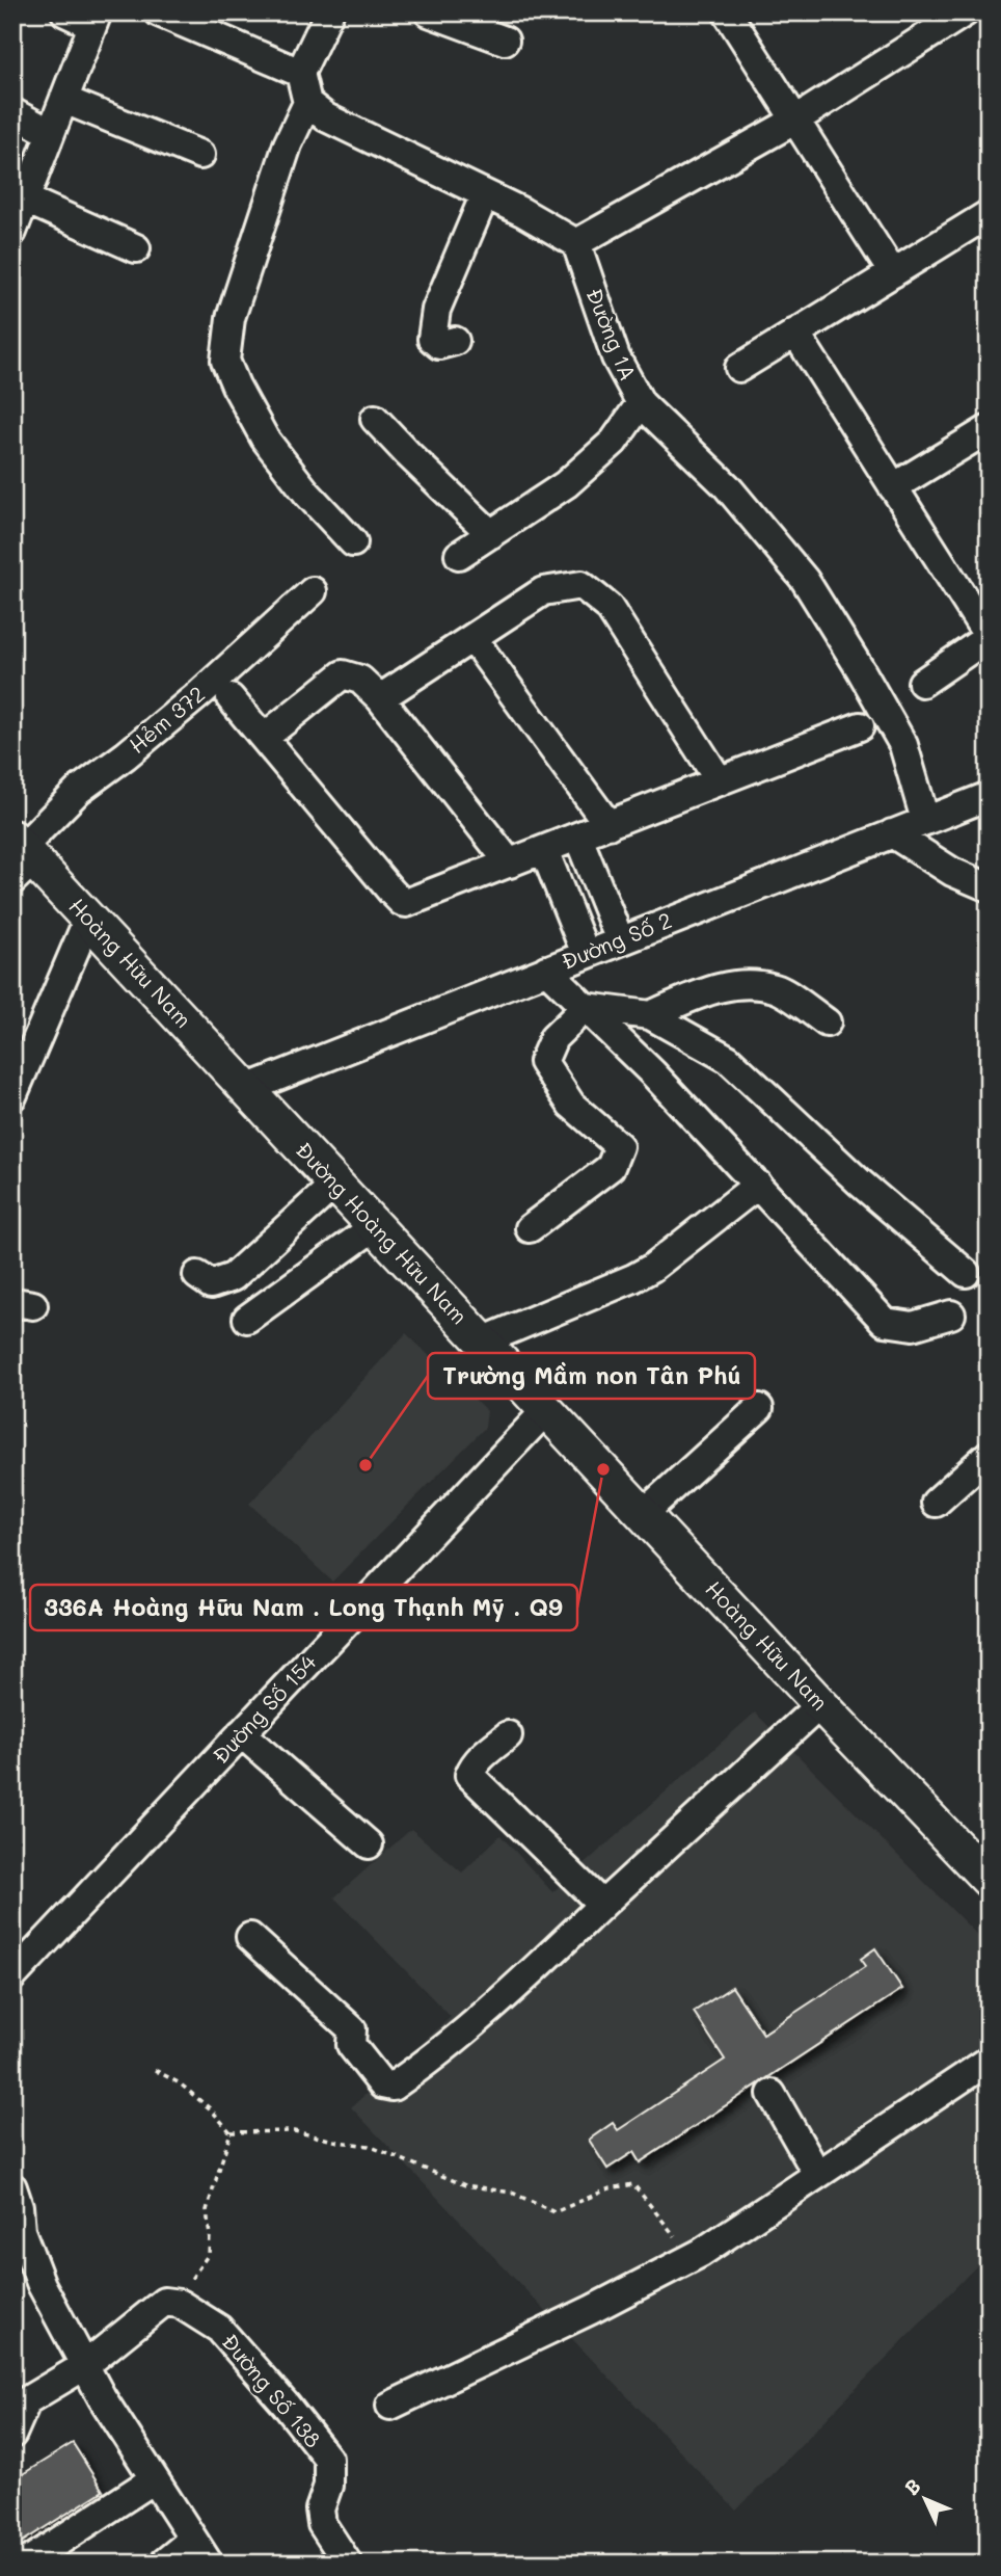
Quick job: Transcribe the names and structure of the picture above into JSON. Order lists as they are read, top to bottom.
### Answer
{
  "streets": {
    "main road": ["Hoàng Hữu Nam", "Đường Hoàng Hữu Nam"],
    "street": [
      "Đường 1A",
      "Hẻm 372",
      "Đường Số 2",
      "Đường Số 154",
      "Đường Số 138"
    ]
  },
  "crossings": [
    ["Đường 1A", "Đường Số 2"],
    ["Hẻm 372", "Hoàng Hữu Nam"],
    ["Đường Số 2", "Hoàng Hữu Nam"],
    ["Đường Số 2", "Đường Hoàng Hữu Nam"],
    ["Hoàng Hữu Nam", "Đường Hoàng Hữu Nam"],
    ["Hoàng Hữu Nam", "Đường Số 154"],
    ["Đường Hoàng Hữu Nam", "Đường Số 154"]
  ],
  "places": ["Trường Mầm non Tân Phú", "336A Hoàng Hữu Nam . Long Thạnh Mỹ . Q9"],
  "north": "top left"
}
